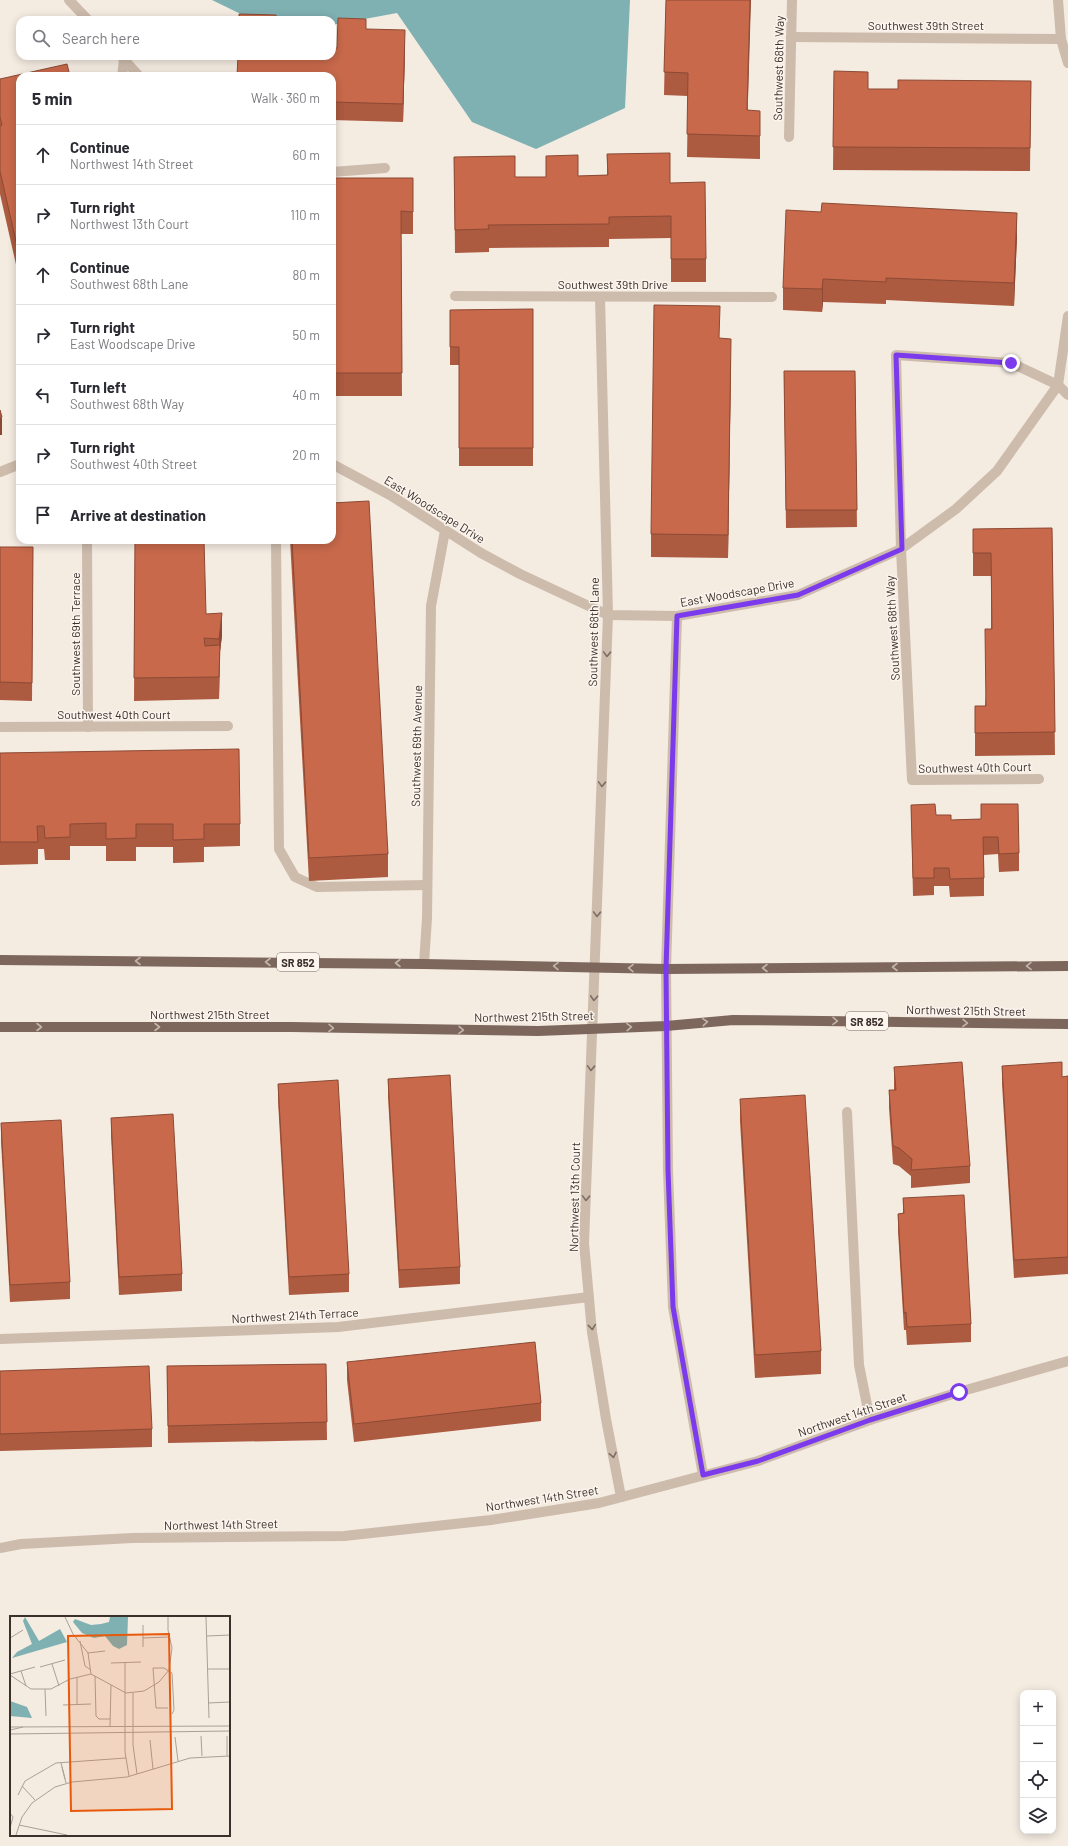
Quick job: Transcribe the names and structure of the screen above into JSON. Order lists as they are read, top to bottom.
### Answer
{
  "streets": {
    "main road": ["SR 852", "Northwest 215th Street"],
    "street": [
      "Southwest 39th Street",
      "Southwest 68th Way",
      "Southwest 39th Drive",
      "East Woodscape Drive",
      "Southwest 68th Lane",
      "Southwest 69th Terrace",
      "Southwest 40th Court",
      "Southwest 69th Avenue",
      "Northwest 13th Court",
      "Northwest 214th Terrace",
      "Northwest 14th Street"
    ]
  },
  "crossings": [
    ["Southwest 39th Street", "Southwest 68th Way"],
    ["Southwest 68th Way", "East Woodscape Drive"],
    ["Southwest 68th Way", "Southwest 40th Court"],
    ["Southwest 39th Drive", "Southwest 68th Lane"],
    ["East Woodscape Drive", "Southwest 68th Lane"],
    ["East Woodscape Drive", "Southwest 69th Avenue"],
    ["Southwest 68th Lane", "SR 852"],
    ["Southwest 68th Lane", "Northwest 13th Court"],
    ["Southwest 69th Terrace", "Southwest 40th Court"],
    ["Southwest 69th Avenue", "SR 852"],
    ["SR 852", "Northwest 13th Court"],
    ["Northwest 215th Street", "Northwest 13th Court"],
    ["Northwest 13th Court", "Northwest 214th Terrace"],
    ["Northwest 13th Court", "Northwest 14th Street"]
  ],
  "page": {
    "search": "Search here",
    "heading": ["5 min", "Walk · 360 m"],
    "list": [
      ["Continue", "Northwest 14th Street", "60 m"],
      ["Turn right", "Northwest 13th Court", "110 m"],
      ["Continue", "Southwest 68th Lane", "80 m"],
      ["Turn right", "East Woodscape Drive", "50 m"],
      ["Turn left", "Southwest 68th Way", "40 m"],
      ["Turn right", "Southwest 40th Street", "20 m"],
      "Arrive at destination"
    ],
    "map_buttons": ["+", "−"]
  }
}
